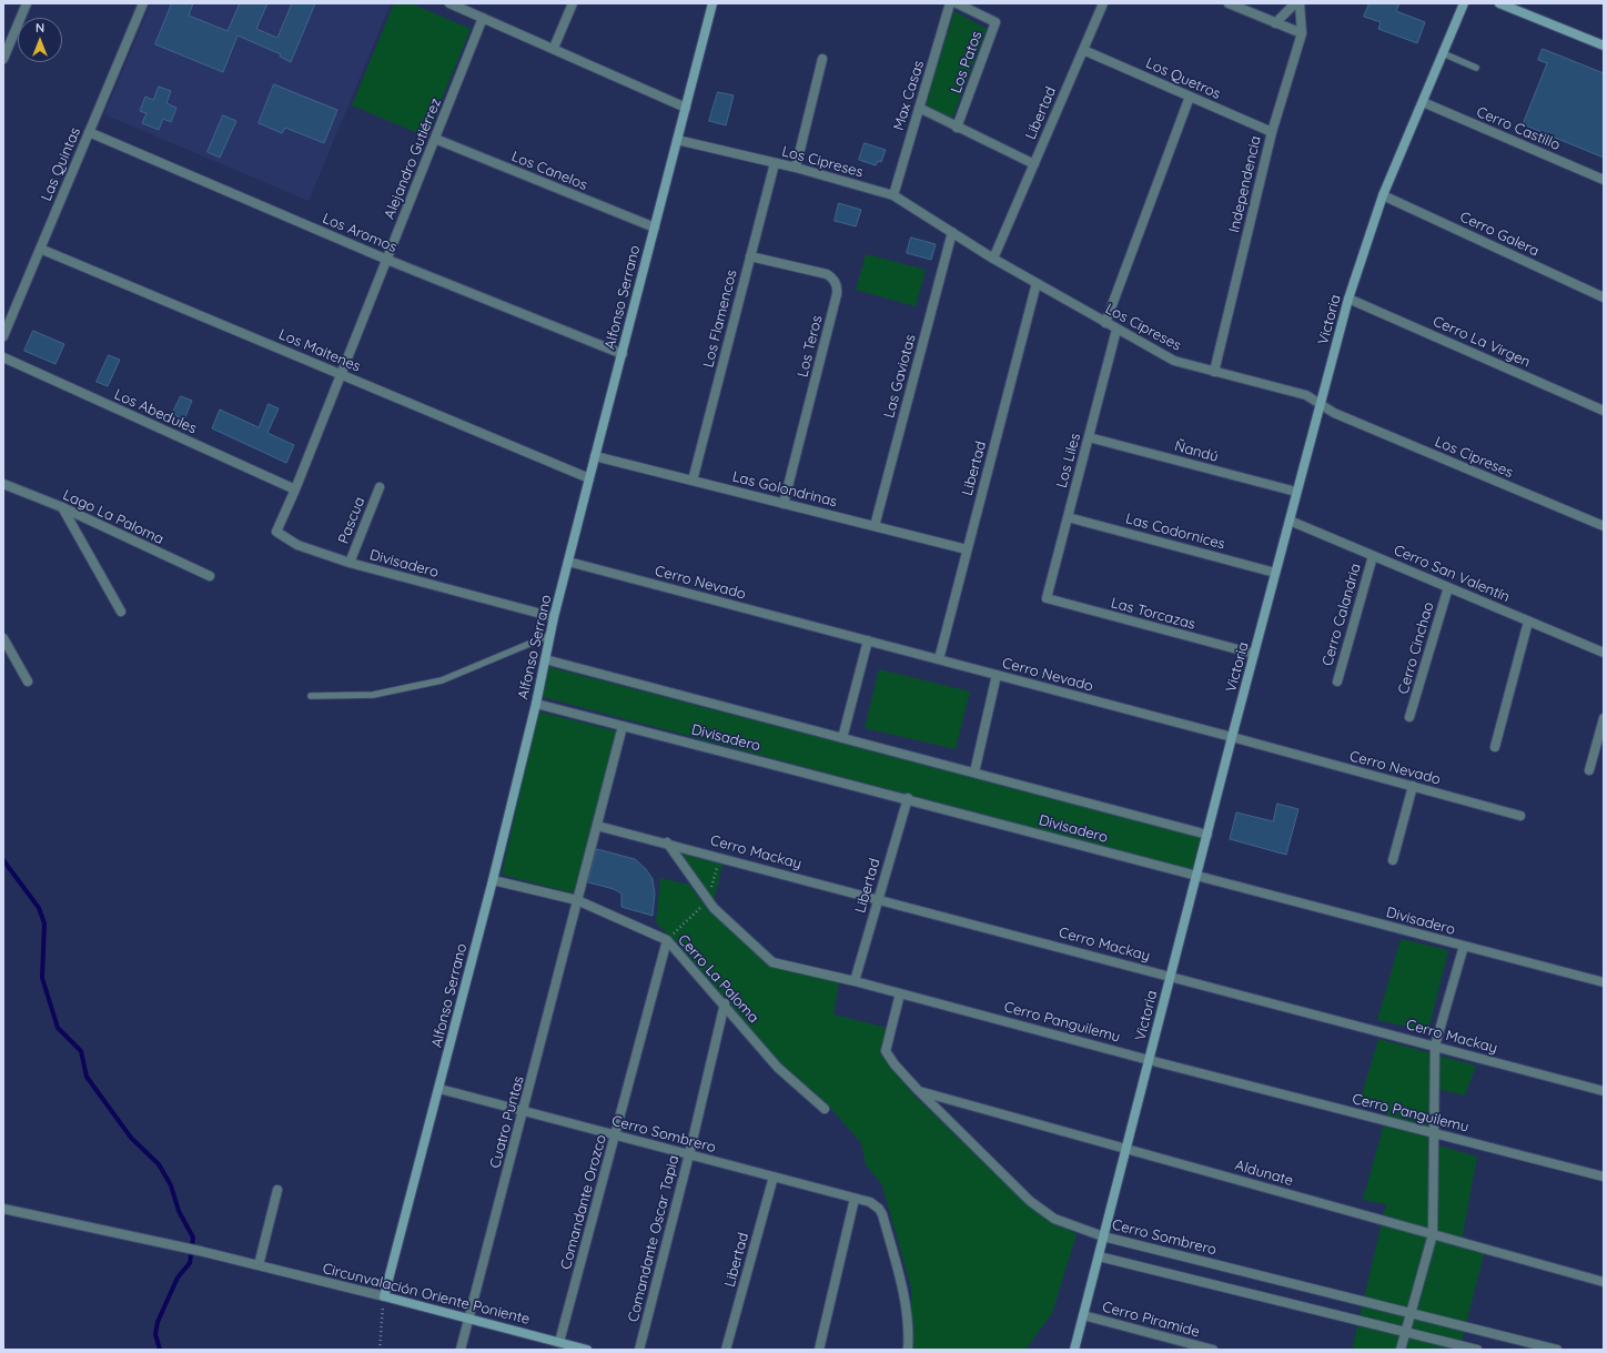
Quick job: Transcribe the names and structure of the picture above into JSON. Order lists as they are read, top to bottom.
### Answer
{
  "streets": {
    "street": [
      "Los Patos",
      "Los Quetros",
      "Max Casas",
      "Libertad",
      "Cerro Castillo",
      "Alejandro Gutiérrez",
      "Los Cipreses",
      "Las Quintas",
      "Los Canelos",
      "Independencia",
      "Los Aromos",
      "Cerro Galera",
      "Alfonso Serrano",
      "Los Flamencos",
      "Victoria",
      "Cerro La Virgen",
      "Los Teros",
      "Los Maitenes",
      "Las Gaviotas",
      "Los Abedules",
      "Ñandú",
      "Los Liles",
      "Las Golondrinas",
      "Lago La Paloma",
      "Pascua",
      "Las Codornices",
      "Divisadero",
      "Cerro San Valentín",
      "Cerro Nevado",
      "Las Torcazas",
      "Cerro Calandria",
      "Cerro Cinchao",
      "Cerro Mackay",
      "Cerro La Paloma",
      "Cerro Panguilemu",
      "Cuatro Puntas",
      "Cerro Sombrero",
      "Aldunate",
      "Comandante Orozco",
      "Comandante Oscar Tapia",
      "Circunvalación Oriente Poniente",
      "Cerro Piramide"
    ]
  },
  "crossings": [
    ["Los Quetros", "Libertad"],
    ["Los Quetros", "Independencia"],
    ["Max Casas", "Los Cipreses"],
    ["Libertad", "Los Cipreses"],
    ["Libertad", "Las Golondrinas"],
    ["Libertad", "Divisadero"],
    ["Libertad", "Cerro Nevado"],
    ["Libertad", "Cerro Mackay"],
    ["Libertad", "Cerro Panguilemu"],
    ["Libertad", "Cerro Sombrero"],
    ["Cerro Castillo", "Victoria"],
    ["Alejandro Gutiérrez", "Los Canelos"],
    ["Alejandro Gutiérrez", "Los Aromos"],
    ["Alejandro Gutiérrez", "Los Maitenes"],
    ["Alejandro Gutiérrez", "Los Abedules"],
    ["Alejandro Gutiérrez", "Divisadero"],
    ["Los Cipreses", "Independencia"],
    ["Los Cipreses", "Alfonso Serrano"],
    ["Los Cipreses", "Los Flamencos"],
    ["Los Cipreses", "Victoria"],
    ["Los Cipreses", "Las Gaviotas"],
    ["Los Cipreses", "Los Liles"],
    ["Las Quintas", "Los Aromos"],
    ["Las Quintas", "Los Maitenes"],
    ["Los Canelos", "Alfonso Serrano"],
    ["Los Aromos", "Alfonso Serrano"],
    ["Cerro Galera", "Victoria"],
    ["Alfonso Serrano", "Los Maitenes"],
    ["Alfonso Serrano", "Las Golondrinas"],
    ["Alfonso Serrano", "Divisadero"],
    ["Alfonso Serrano", "Cerro Nevado"],
    ["Alfonso Serrano", "Cerro La Paloma"],
    ["Alfonso Serrano", "Cerro Sombrero"],
    ["Alfonso Serrano", "Circunvalación Oriente Poniente"],
    ["Los Flamencos", "Los Teros"],
    ["Los Flamencos", "Las Golondrinas"],
    ["Victoria", "Cerro La Virgen"],
    ["Victoria", "Ñandú"],
    ["Victoria", "Las Codornices"],
    ["Victoria", "Divisadero"],
    ["Victoria", "Cerro San Valentín"],
    ["Victoria", "Cerro Nevado"],
    ["Victoria", "Las Torcazas"],
    ["Victoria", "Cerro Mackay"],
    ["Victoria", "Cerro Panguilemu"],
    ["Victoria", "Cerro Sombrero"],
    ["Victoria", "Aldunate"],
    ["Victoria", "Cerro Piramide"],
    ["Los Teros", "Las Golondrinas"],
    ["Las Gaviotas", "Las Golondrinas"],
    ["Ñandú", "Los Liles"],
    ["Los Liles", "Las Codornices"],
    ["Los Liles", "Las Torcazas"],
    ["Pascua", "Divisadero"],
    ["Divisadero", "Cuatro Puntas"],
    ["Cerro San Valentín", "Cerro Calandria"],
    ["Cerro San Valentín", "Cerro Cinchao"],
    ["Cerro Mackay", "Cerro Panguilemu"],
    ["Cerro Mackay", "Cuatro Puntas"],
    ["Cerro La Paloma", "Cuatro Puntas"],
    ["Cerro La Paloma", "Comandante Orozco"],
    ["Cerro La Paloma", "Comandante Oscar Tapia"],
    ["Cerro Panguilemu", "Cerro Sombrero"],
    ["Cuatro Puntas", "Cerro Sombrero"],
    ["Cuatro Puntas", "Circunvalación Oriente Poniente"],
    ["Cerro Sombrero", "Aldunate"],
    ["Cerro Sombrero", "Comandante Orozco"],
    ["Cerro Sombrero", "Comandante Oscar Tapia"],
    ["Comandante Orozco", "Circunvalación Oriente Poniente"]
  ],
  "north": "top"
}
